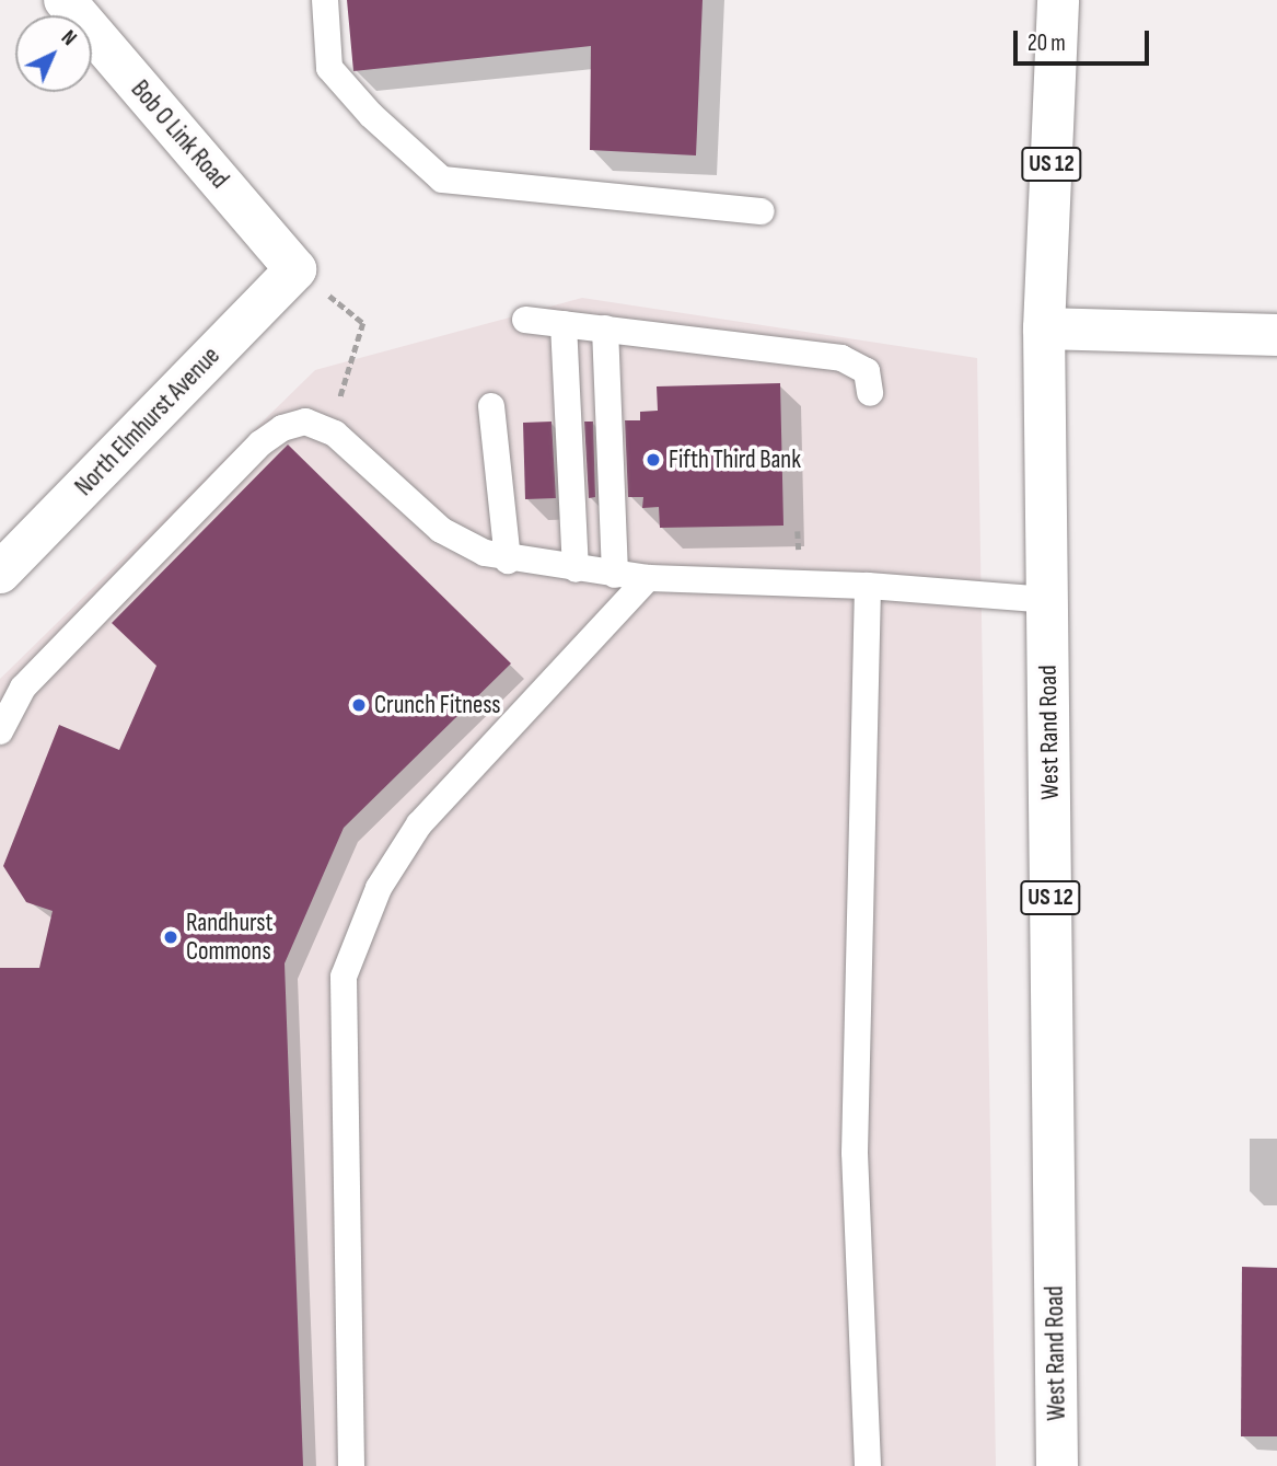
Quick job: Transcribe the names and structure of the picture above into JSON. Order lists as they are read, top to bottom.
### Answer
{
  "streets": {
    "main road": [
      "Bob O Link Road",
      "US 12",
      "North Elmhurst Avenue",
      "West Rand Road"
    ]
  },
  "crossings": [
    ["Bob O Link Road", "North Elmhurst Avenue"]
  ],
  "places": ["Fifth Third Bank", "Crunch Fitness", "Randhurst Commons"],
  "scale_bar": "20 m",
  "north": "top right"
}
